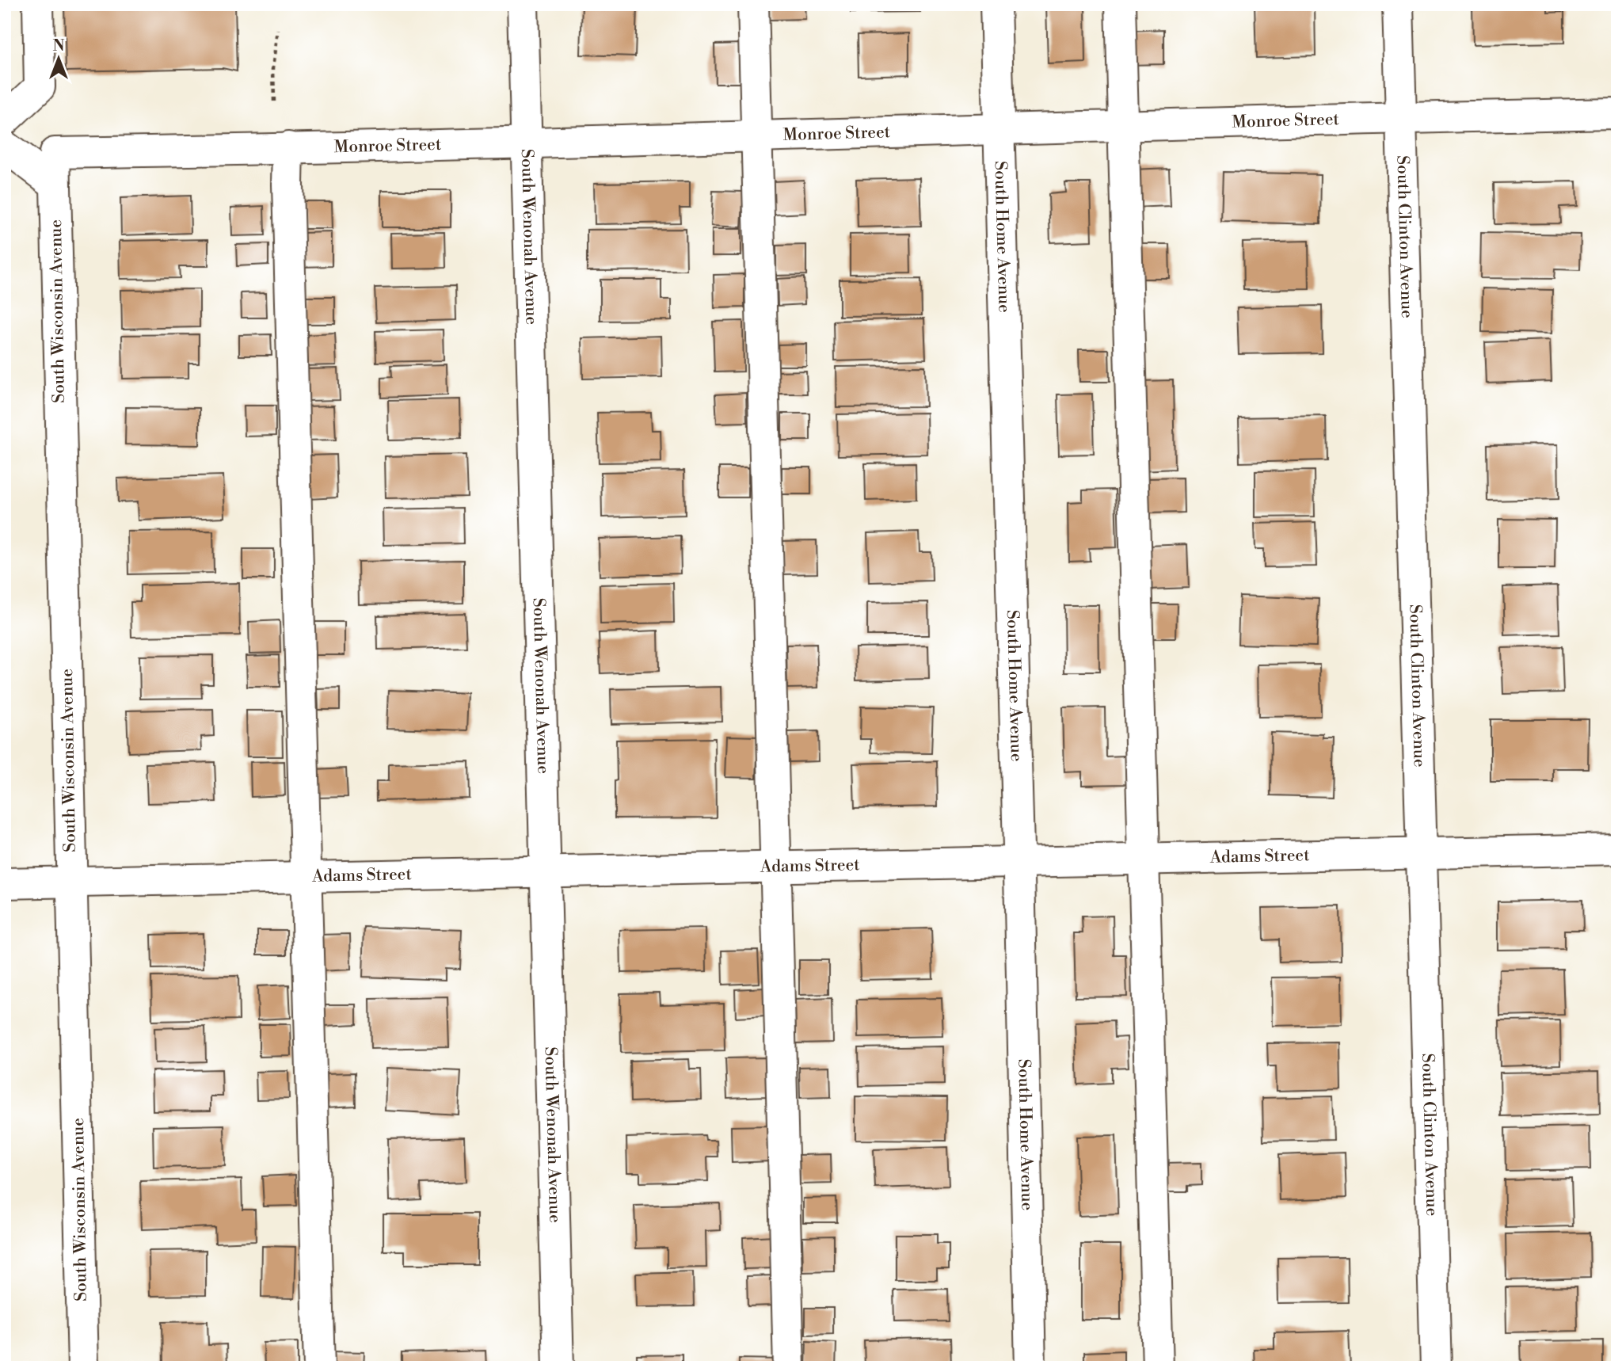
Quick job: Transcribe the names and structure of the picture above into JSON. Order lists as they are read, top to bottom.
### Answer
{
  "streets": {
    "street": [
      "Monroe Street",
      "South Wenonah Avenue",
      "South Home Avenue",
      "South Clinton Avenue",
      "South Wisconsin Avenue",
      "Adams Street"
    ]
  },
  "crossings": [
    ["Monroe Street", "South Wenonah Avenue"],
    ["Monroe Street", "South Home Avenue"],
    ["Monroe Street", "South Clinton Avenue"],
    ["Monroe Street", "South Wisconsin Avenue"],
    ["South Wenonah Avenue", "Adams Street"],
    ["South Home Avenue", "Adams Street"],
    ["South Clinton Avenue", "Adams Street"],
    ["South Wisconsin Avenue", "Adams Street"]
  ],
  "north": "top"
}
